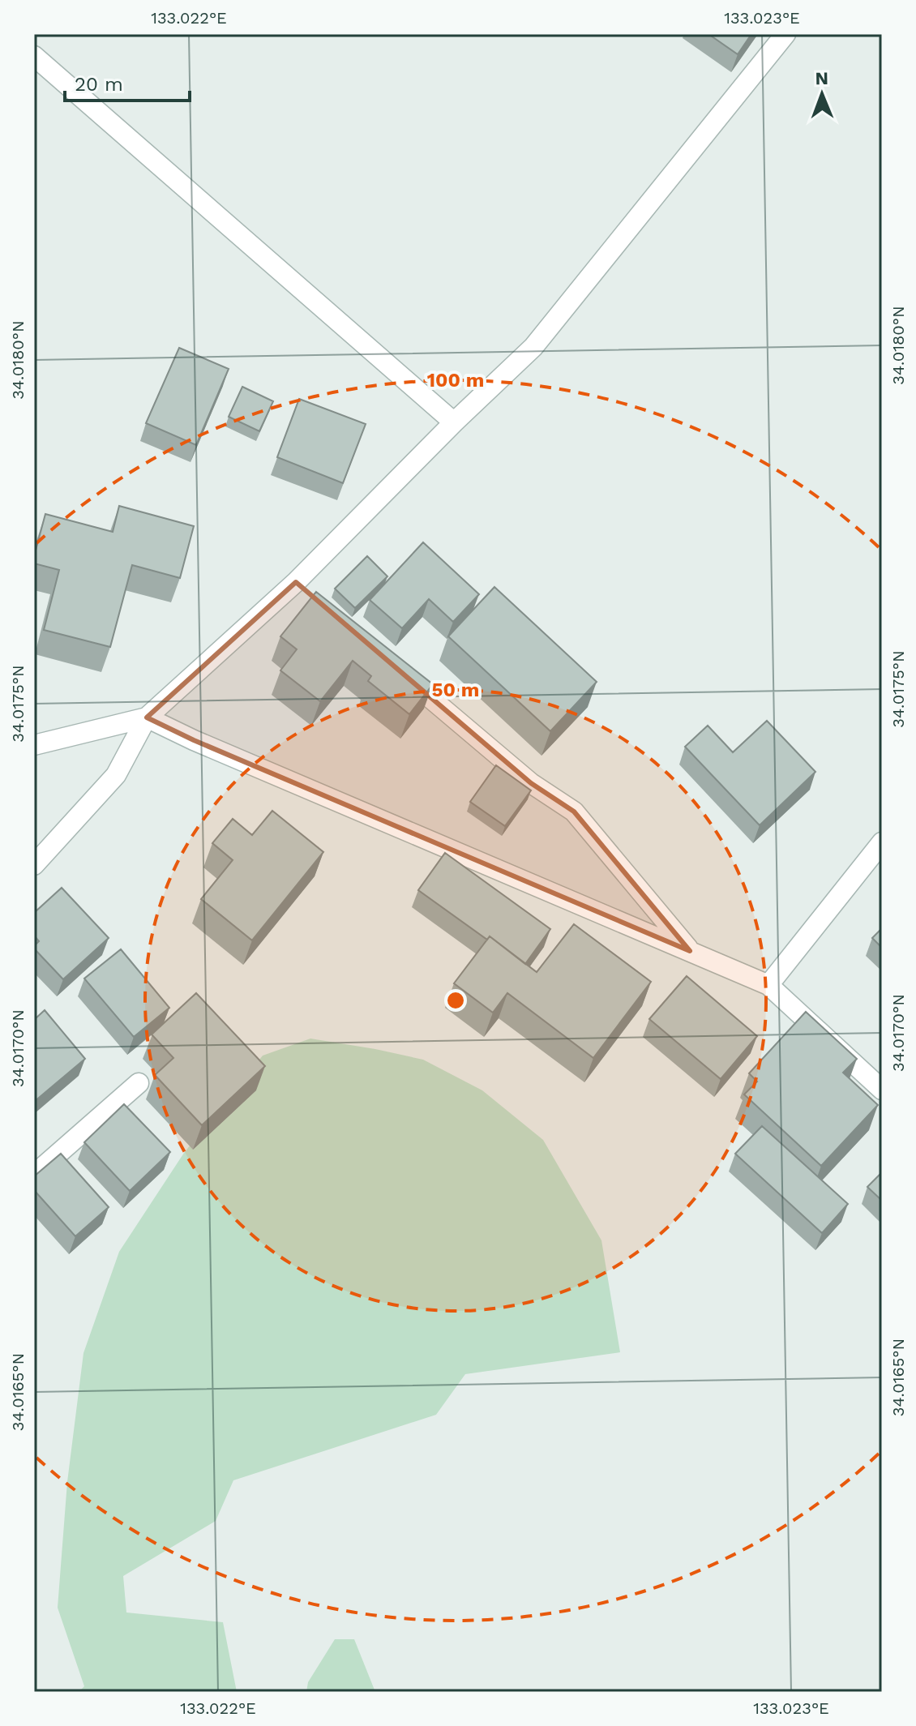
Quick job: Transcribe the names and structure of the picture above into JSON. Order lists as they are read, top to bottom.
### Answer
{
  "scale_bar": "20 m",
  "north": "top",
  "coordinates": [
    "133.022°E",
    "133.023°E",
    "34.0180°N",
    "34.0175°N",
    "34.0170°N",
    "34.0165°N"
  ],
  "rings": ["100 m", "50 m"]
}
